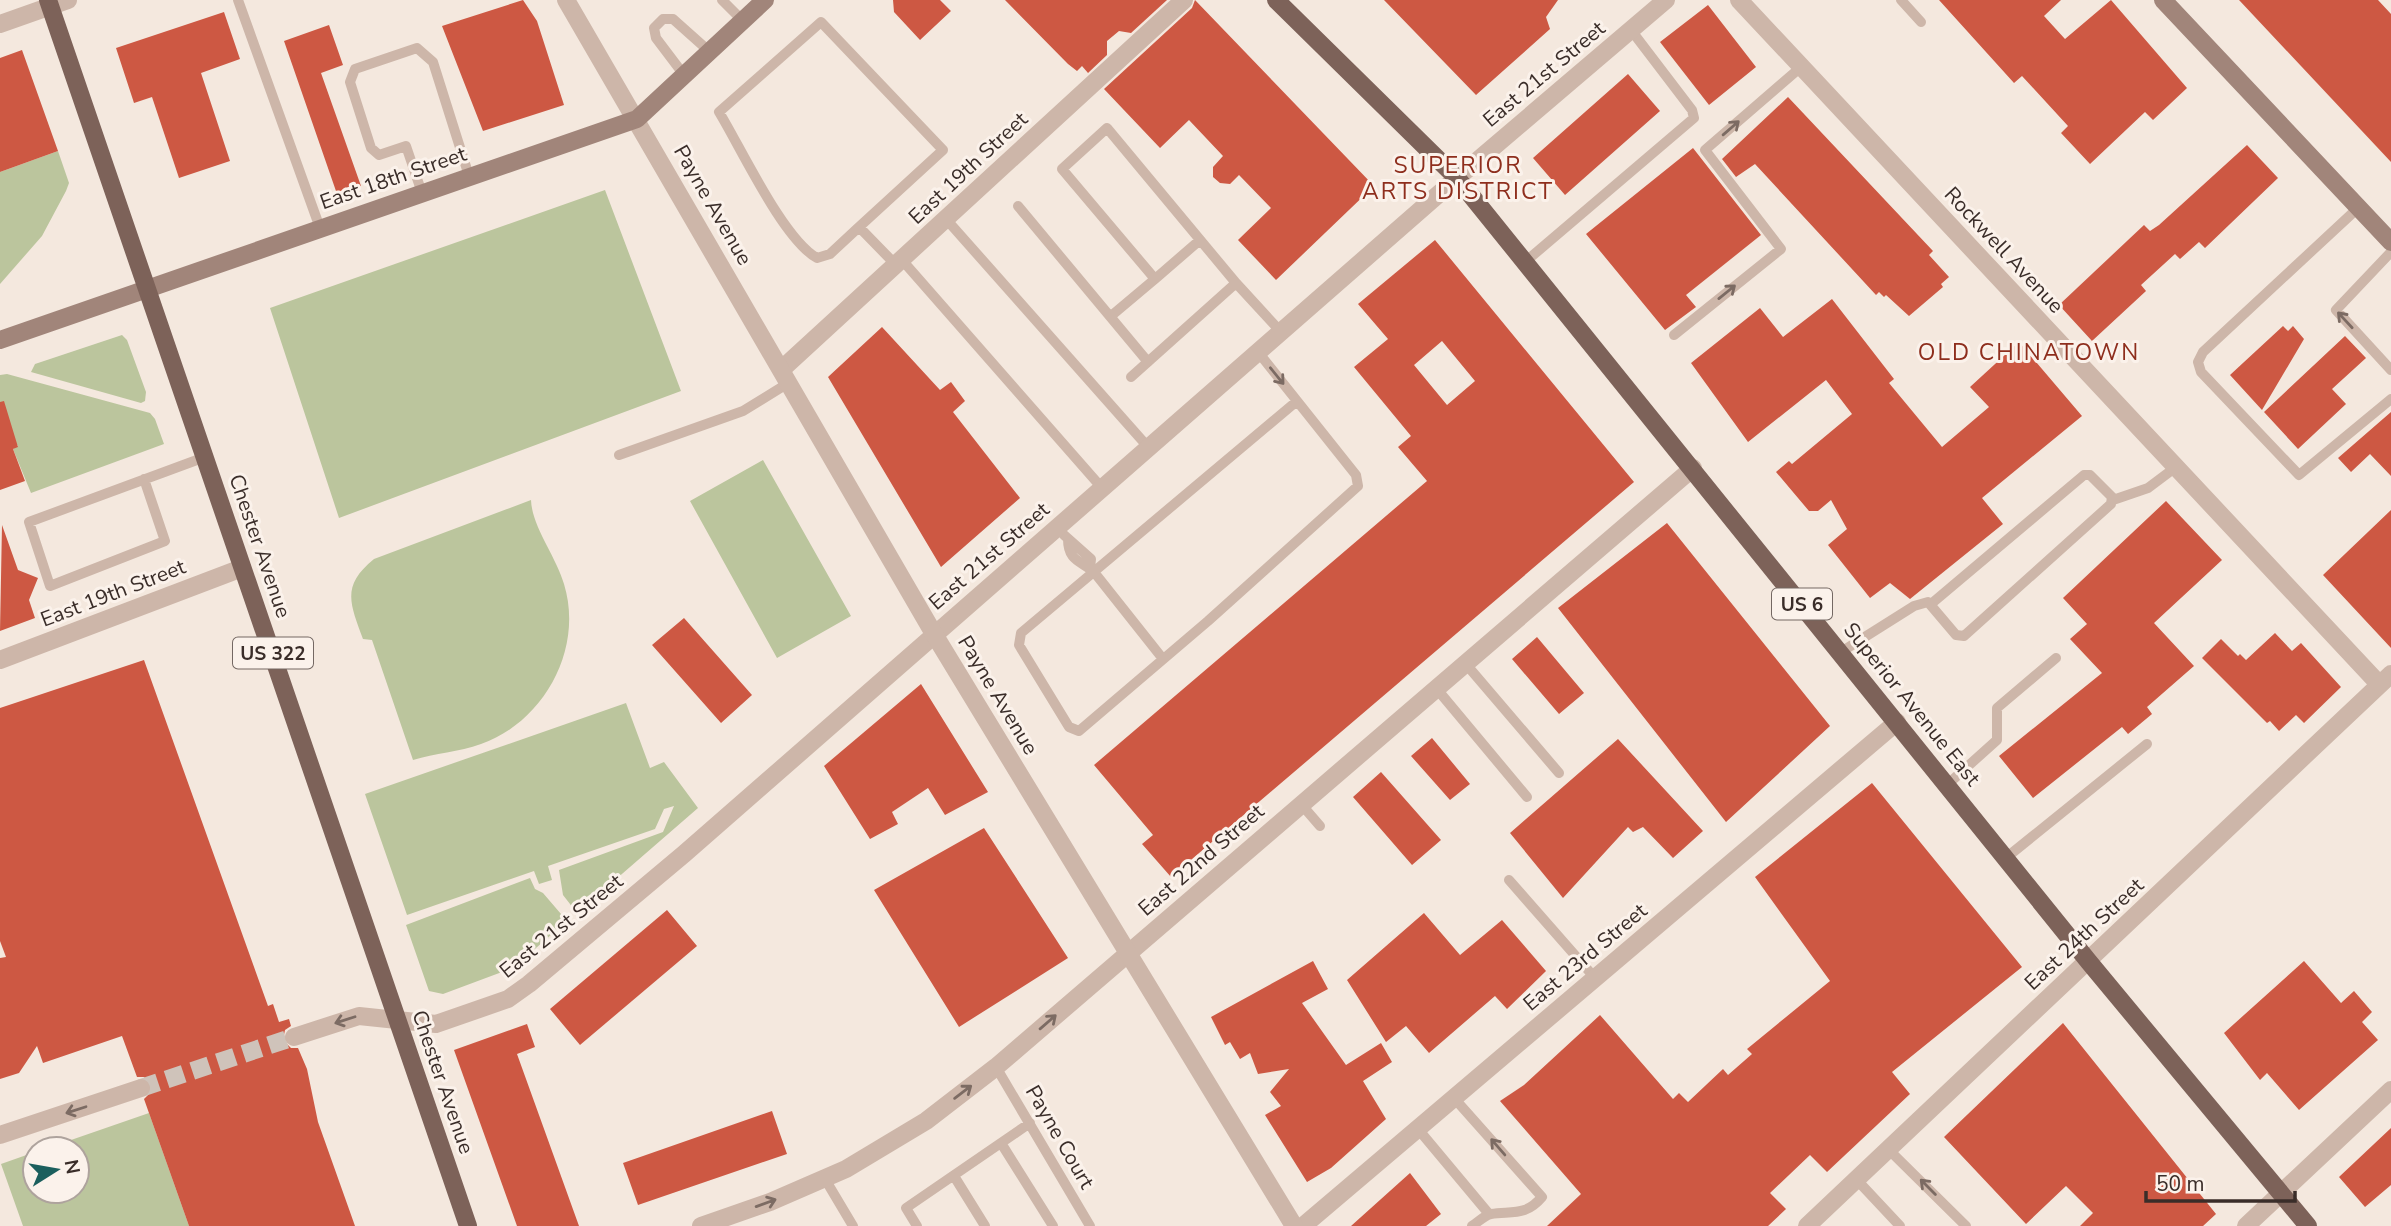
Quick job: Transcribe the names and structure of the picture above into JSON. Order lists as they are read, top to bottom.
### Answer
{
  "streets": {
    "main road": [
      "East 18th Street",
      "Chester Avenue",
      "US 6",
      "US 322",
      "Superior Avenue East"
    ],
    "street": [
      "East 21st Street",
      "East 19th Street",
      "Payne Avenue",
      "Rockwell Avenue",
      "East 22nd Street",
      "East 24th Street",
      "East 23rd Street"
    ],
    "lane": ["Payne Court"]
  },
  "crossings": [
    ["East 21st Street", "Payne Avenue"],
    ["East 21st Street", "Chester Avenue"],
    ["East 21st Street", "Superior Avenue East"],
    ["East 19th Street", "Payne Avenue"],
    ["East 19th Street", "Chester Avenue"],
    ["East 18th Street", "Payne Avenue"],
    ["East 18th Street", "Chester Avenue"],
    ["Payne Avenue", "East 22nd Street"],
    ["Rockwell Avenue", "East 24th Street"],
    ["Superior Avenue East", "East 22nd Street"],
    ["Superior Avenue East", "East 24th Street"],
    ["Superior Avenue East", "East 23rd Street"],
    ["East 22nd Street", "Payne Court"]
  ],
  "one_way": ["East 22nd Street"],
  "districts": ["SUPERIOR ARTS DISTRICT", "OLD CHINATOWN"],
  "scale_bar": "50 m",
  "north": "right"
}
